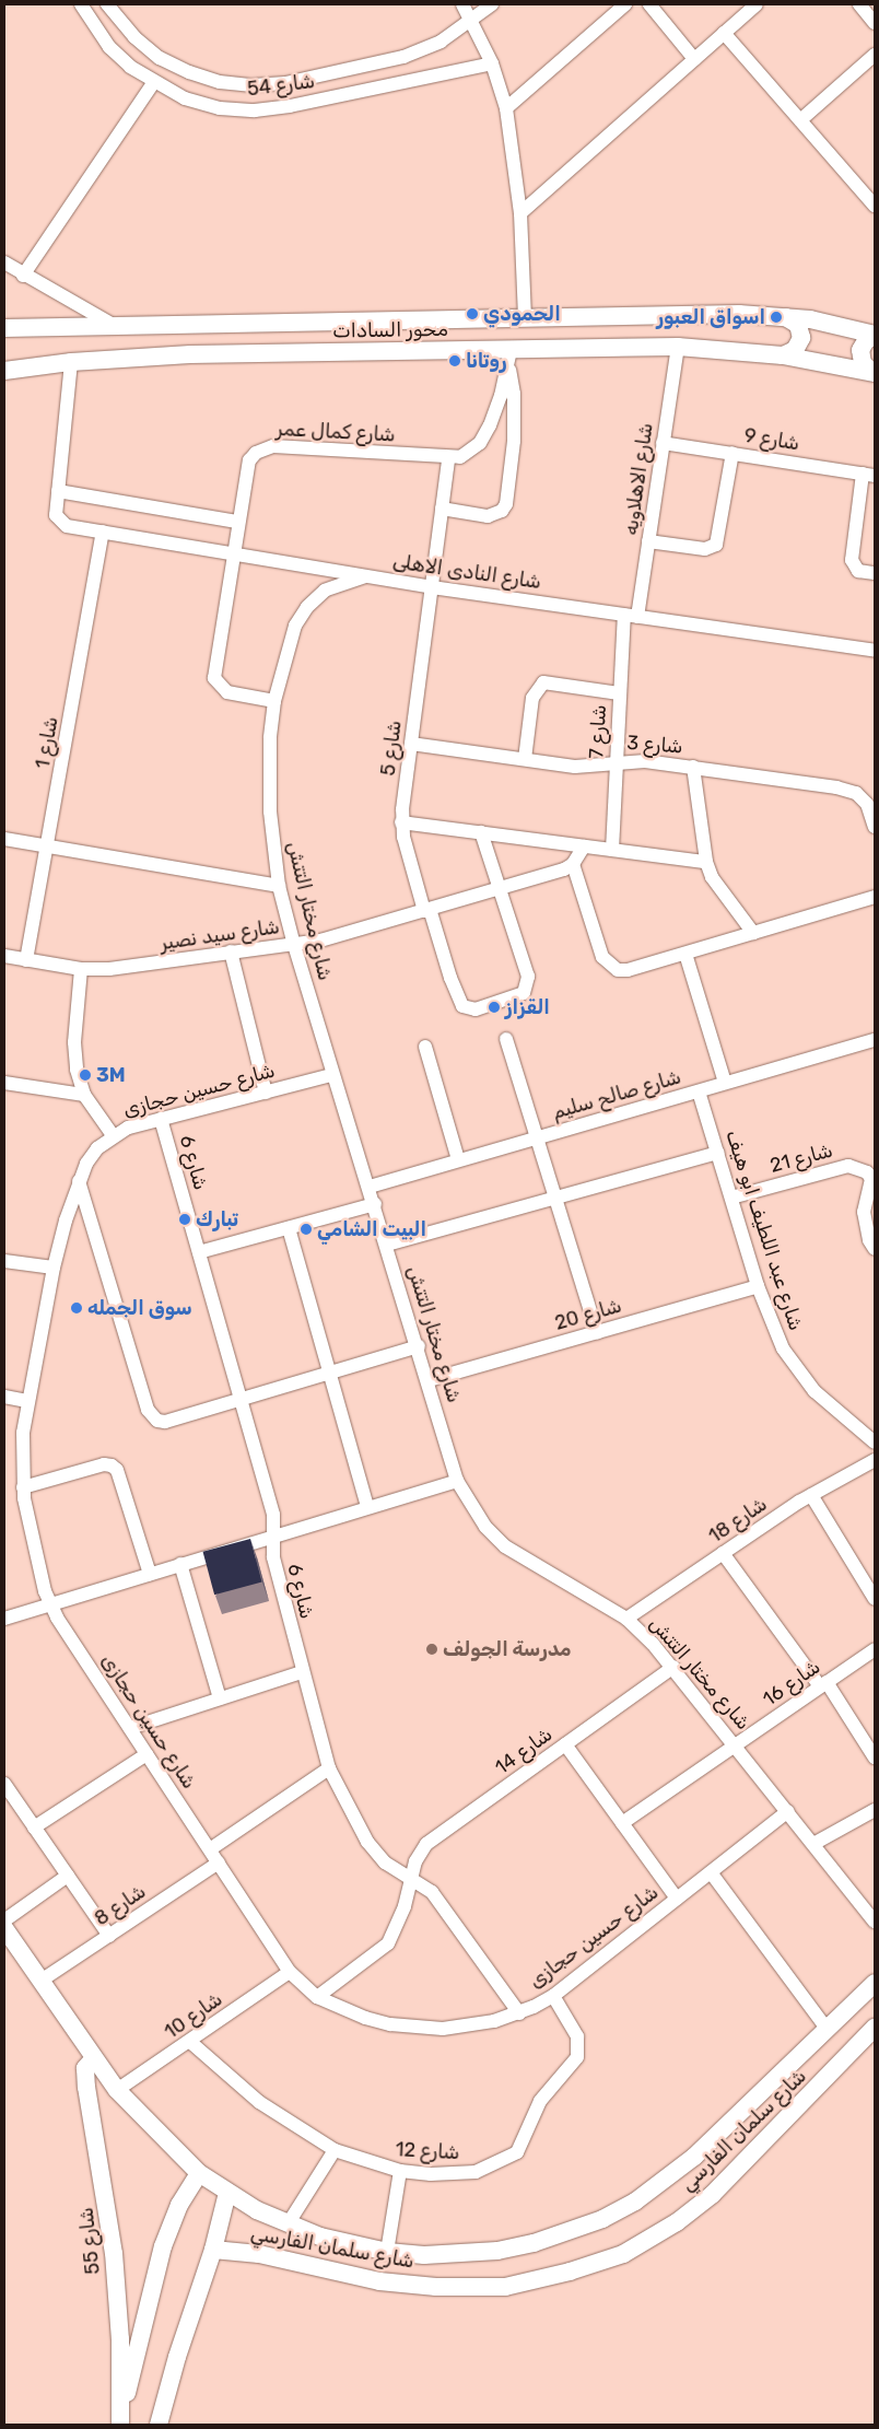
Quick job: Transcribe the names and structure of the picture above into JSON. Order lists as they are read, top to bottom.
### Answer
{
  "streets": {
    "street": [
      "شارع 54",
      "محور السادات",
      "شارع كمال عمر",
      "شارع 9",
      "شارع الاهلاويه",
      "شارع النادى الاهلى",
      "شارع 7",
      "شارع 1",
      "شارع 3",
      "شارع 5",
      "شارع مختار التتش",
      "شارع سيد نصير",
      "شارع حسين حجازى",
      "شارع صالح سليم",
      "شارع 21",
      "شارع 6",
      "شارع عبد اللطيف ابو هيف",
      "شارع 20",
      "شارع 18",
      "شارع 16",
      "شارع 14",
      "شارع 8",
      "شارع 10",
      "شارع سلمان الفارسي",
      "شارع 12",
      "شارع 55"
    ]
  },
  "crossings": [
    ["محور السادات", "شارع كمال عمر"],
    ["محور السادات", "شارع الاهلاويه"],
    ["شارع كمال عمر", "شارع النادى الاهلى"],
    ["شارع كمال عمر", "شارع 5"],
    ["شارع كمال عمر", "شارع مختار التتش"],
    ["شارع 9", "شارع الاهلاويه"],
    ["شارع الاهلاويه", "شارع النادى الاهلى"],
    ["شارع الاهلاويه", "شارع 7"],
    ["شارع النادى الاهلى", "شارع 7"],
    ["شارع النادى الاهلى", "شارع 1"],
    ["شارع النادى الاهلى", "شارع 5"],
    ["شارع النادى الاهلى", "شارع مختار التتش"],
    ["شارع 7", "شارع 3"],
    ["شارع 1", "شارع سيد نصير"],
    ["شارع 3", "شارع 5"],
    ["شارع 5", "شارع سيد نصير"],
    ["شارع مختار التتش", "شارع سيد نصير"],
    ["شارع مختار التتش", "شارع حسين حجازى"],
    ["شارع مختار التتش", "شارع صالح سليم"],
    ["شارع مختار التتش", "شارع 20"],
    ["شارع مختار التتش", "شارع 18"],
    ["شارع مختار التتش", "شارع 16"],
    ["شارع مختار التتش", "شارع 14"],
    ["شارع حسين حجازى", "شارع 6"],
    ["شارع حسين حجازى", "شارع 14"],
    ["شارع حسين حجازى", "شارع 8"],
    ["شارع حسين حجازى", "شارع 10"],
    ["شارع حسين حجازى", "شارع 12"],
    ["شارع صالح سليم", "شارع عبد اللطيف ابو هيف"],
    ["شارع 21", "شارع عبد اللطيف ابو هيف"],
    ["شارع 6", "شارع 14"],
    ["شارع عبد اللطيف ابو هيف", "شارع 20"],
    ["شارع 8", "شارع سلمان الفارسي"],
    ["شارع 10", "شارع سلمان الفارسي"],
    ["شارع 10", "شارع 12"],
    ["شارع سلمان الفارسي", "شارع 55"]
  ],
  "places": [
    "الحمودي",
    "اسواق العبور",
    "روتانا",
    "القزاز",
    "3M",
    "تبارك",
    "البيت الشامي",
    "سوق الجمله",
    "مدرسة الجولف"
  ]
}
